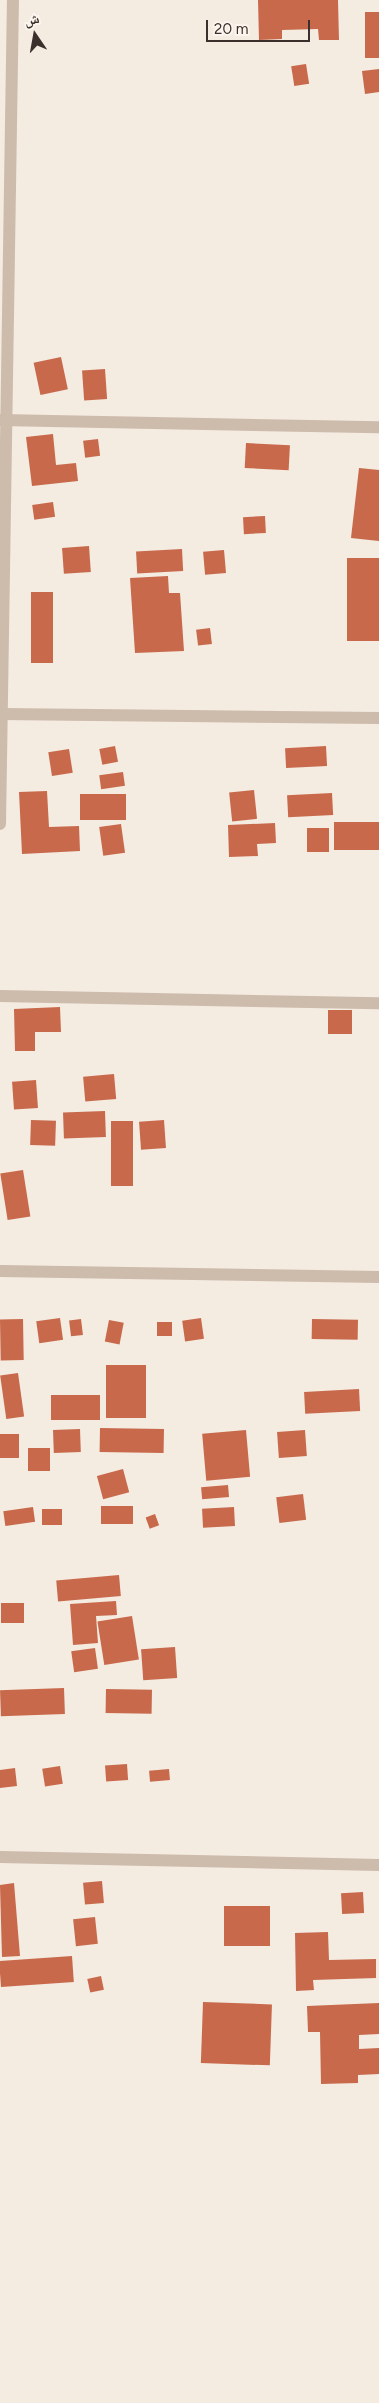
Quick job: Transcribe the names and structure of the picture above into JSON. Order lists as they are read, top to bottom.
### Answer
{
  "scale_bar": "20 m",
  "north": "top"
}
